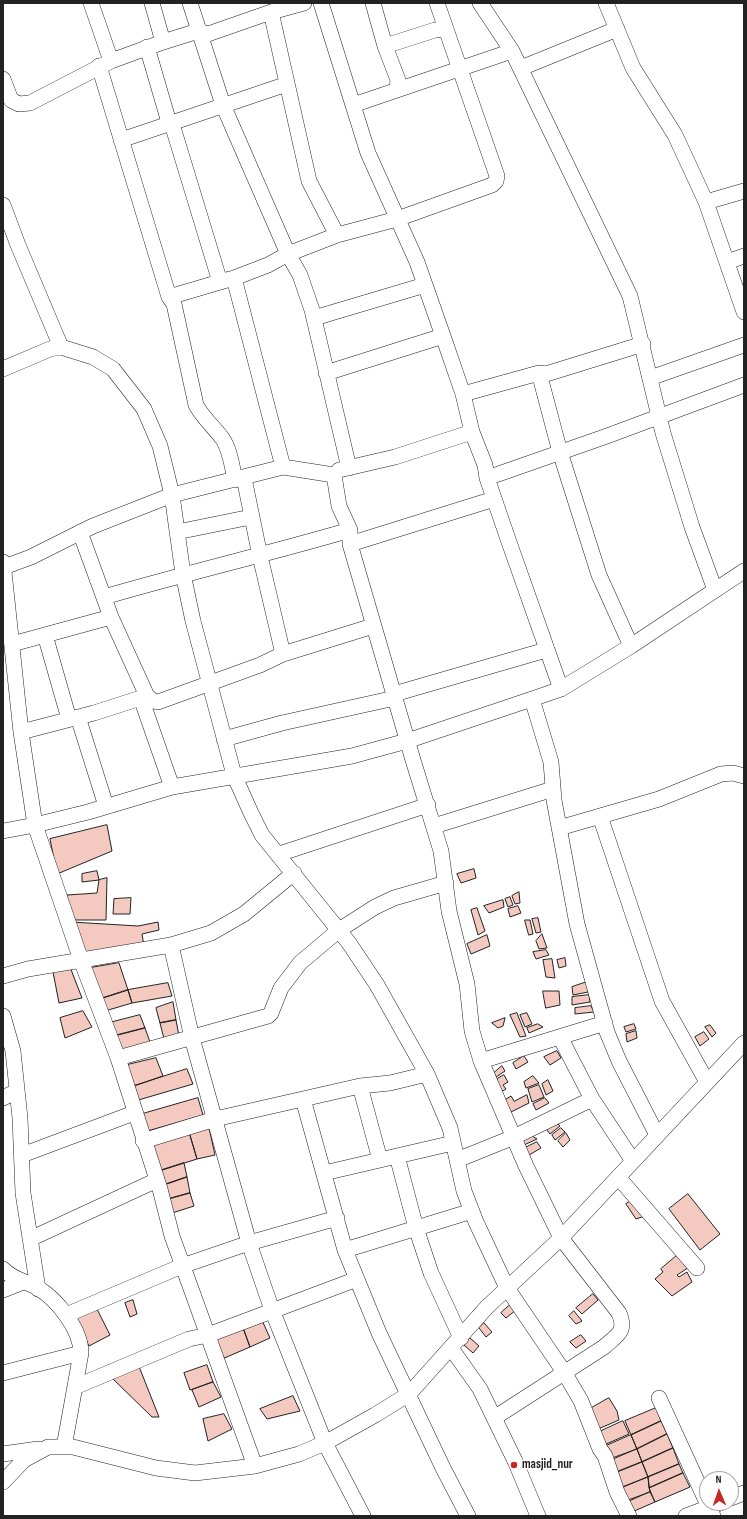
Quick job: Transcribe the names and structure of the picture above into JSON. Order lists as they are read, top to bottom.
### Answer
{
  "places": ["masjid_nur"],
  "north": "top"
}
